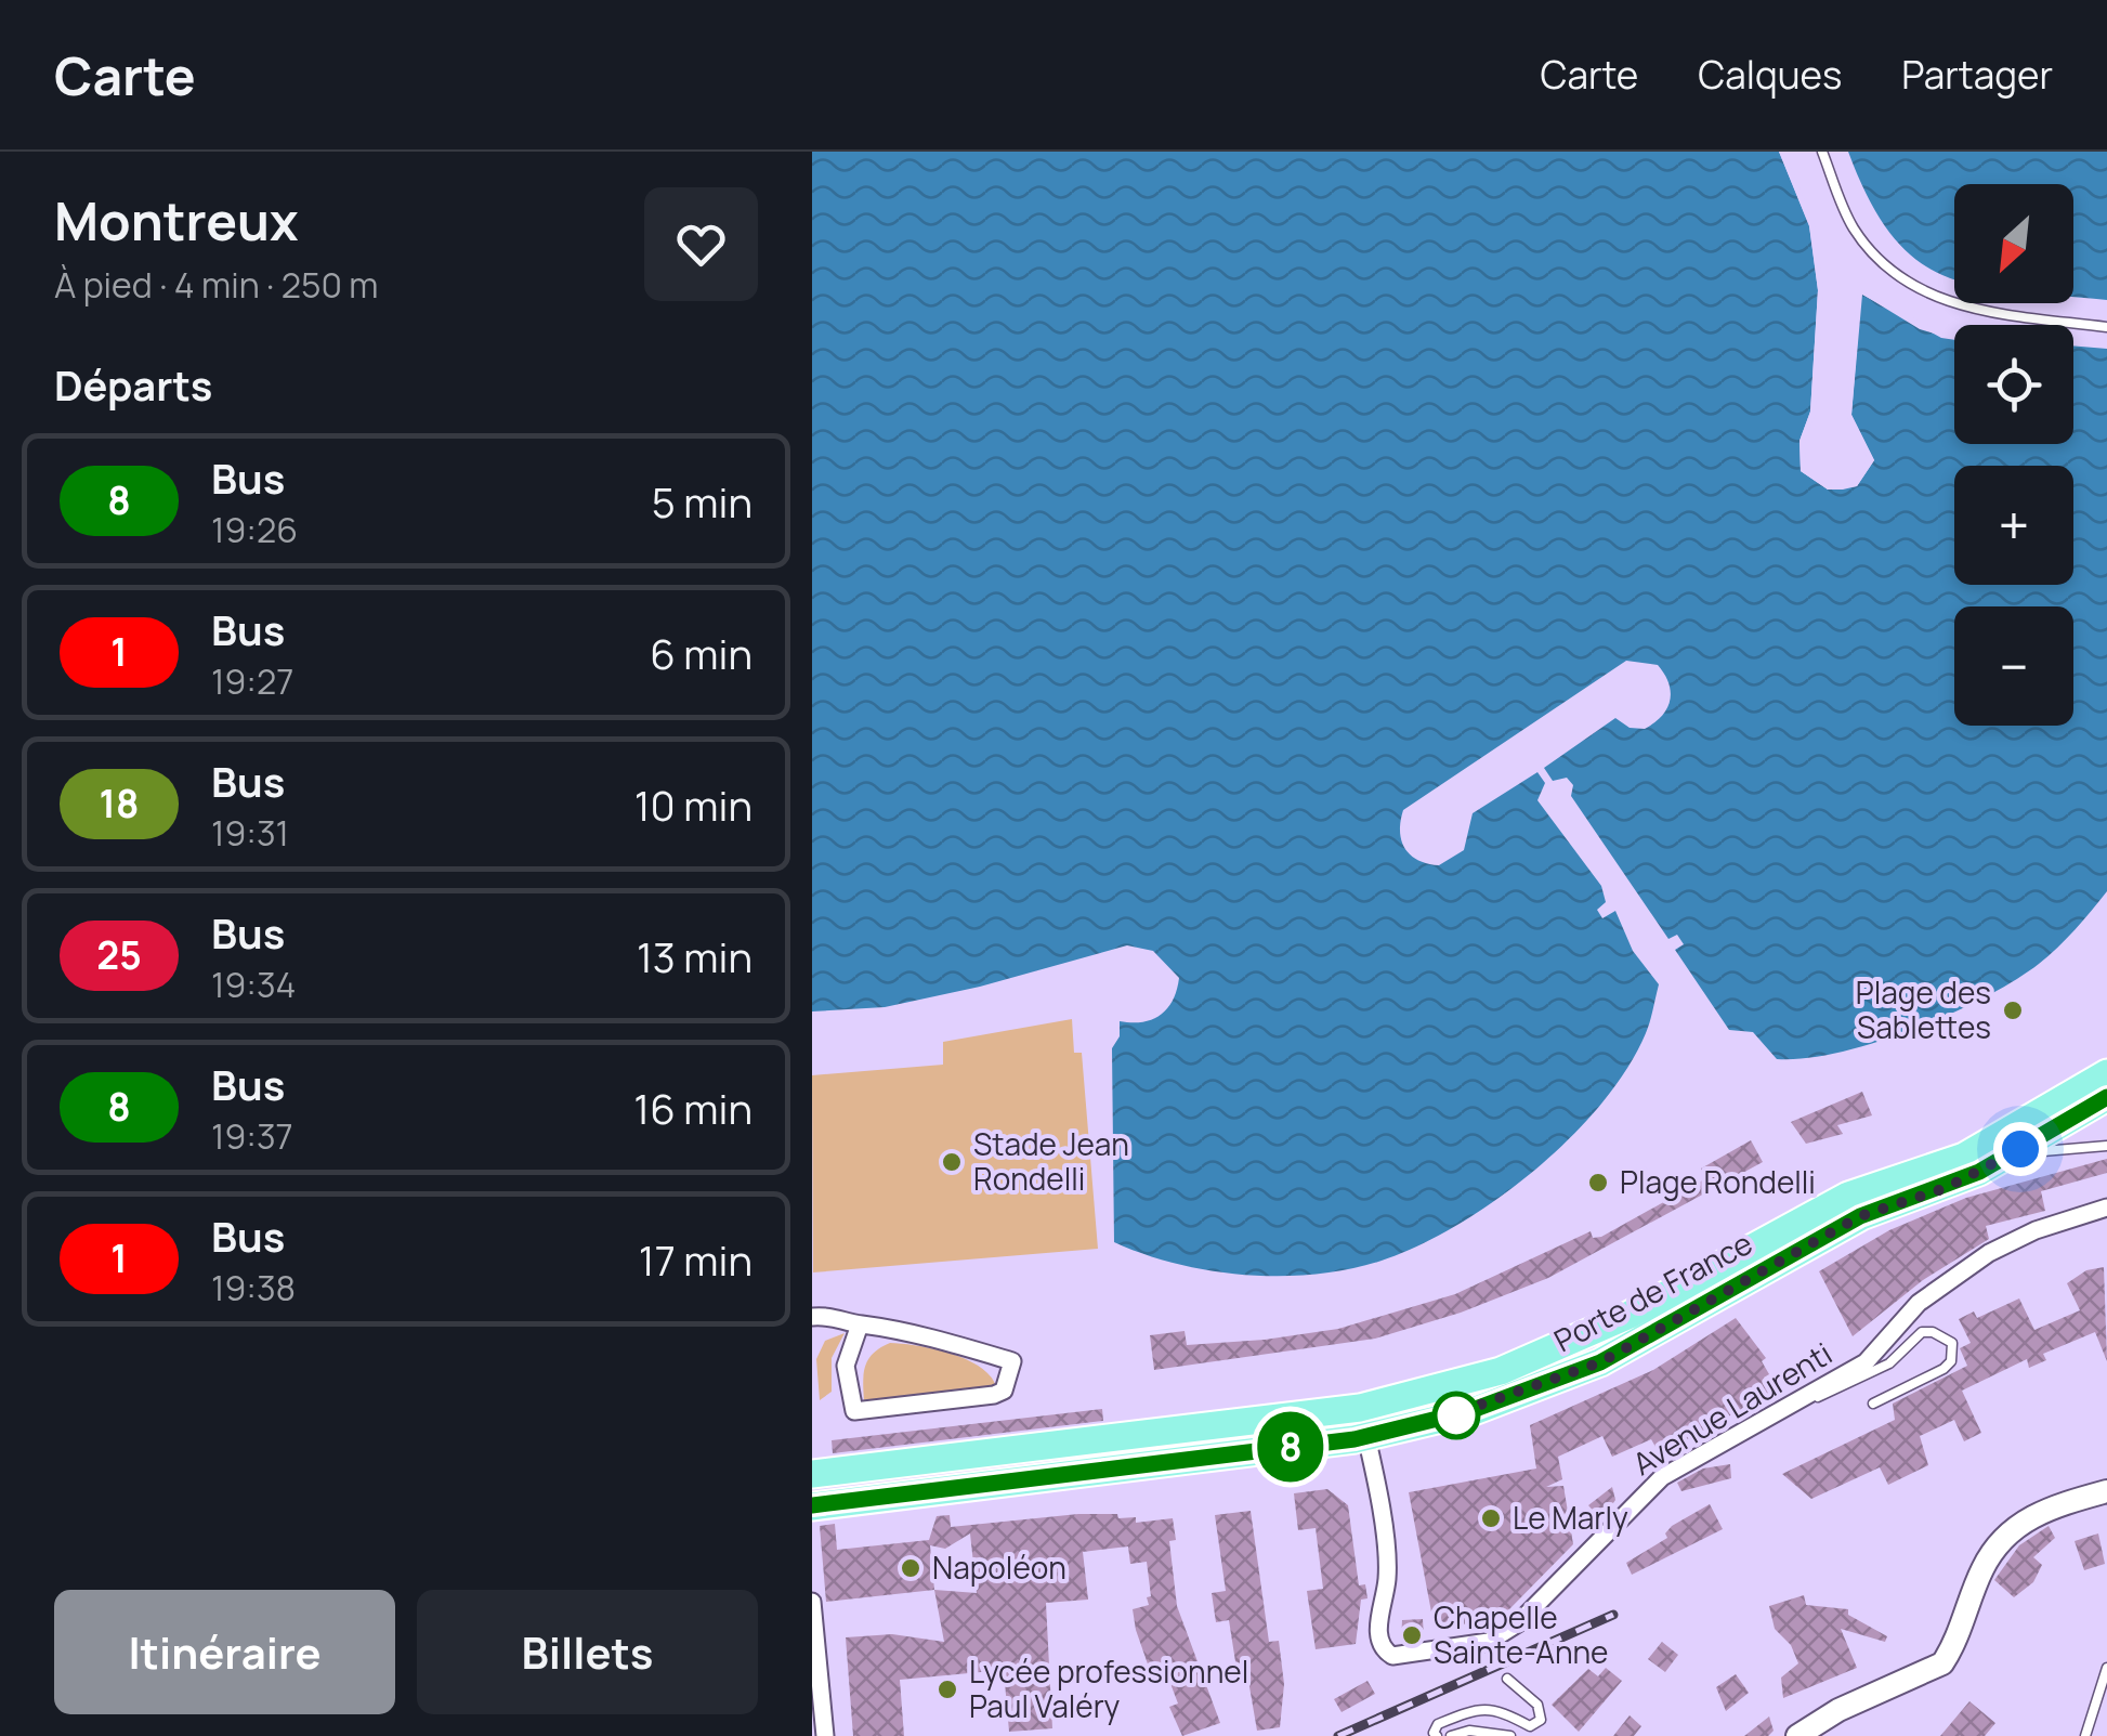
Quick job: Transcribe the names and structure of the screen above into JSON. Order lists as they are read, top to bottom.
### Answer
{
  "streets": {
    "main road": ["Porte de France"],
    "street": ["Avenue Laurenti"]
  },
  "crossings": [
    ["Porte de France", "Avenue Laurenti"]
  ],
  "places": [
    "Plage des Sablettes",
    "Stade Jean Rondelli",
    "Plage Rondelli",
    "Le Marly",
    "Napoléon",
    "Chapelle Sainte-Anne",
    "Lycée professionnel Paul Valéry"
  ],
  "lines": ["bus line 8"],
  "north": "bottom left",
  "page": {
    "header": "Carte",
    "nav": ["Carte", "Calques", "Partager"],
    "heading": [
      ["Montreux", "À pied · 4 min · 250 m"],
      "Départs"
    ],
    "on_map": "8",
    "map_buttons": ["+", "−"],
    "list": [
      {
        "mark": "8",
        "name": "Bus",
        "note": "19:26",
        "value": "5 min"
      },
      {
        "mark": "1",
        "name": "Bus",
        "note": "19:27",
        "value": "6 min"
      },
      {
        "mark": "18",
        "name": "Bus",
        "note": "19:31",
        "value": "10 min"
      },
      {
        "mark": "25",
        "name": "Bus",
        "note": "19:34",
        "value": "13 min"
      },
      {
        "mark": "8",
        "name": "Bus",
        "note": "19:37",
        "value": "16 min"
      },
      {
        "mark": "1",
        "name": "Bus",
        "note": "19:38",
        "value": "17 min"
      }
    ],
    "buttons": ["Itinéraire", "Billets"]
  }
}
